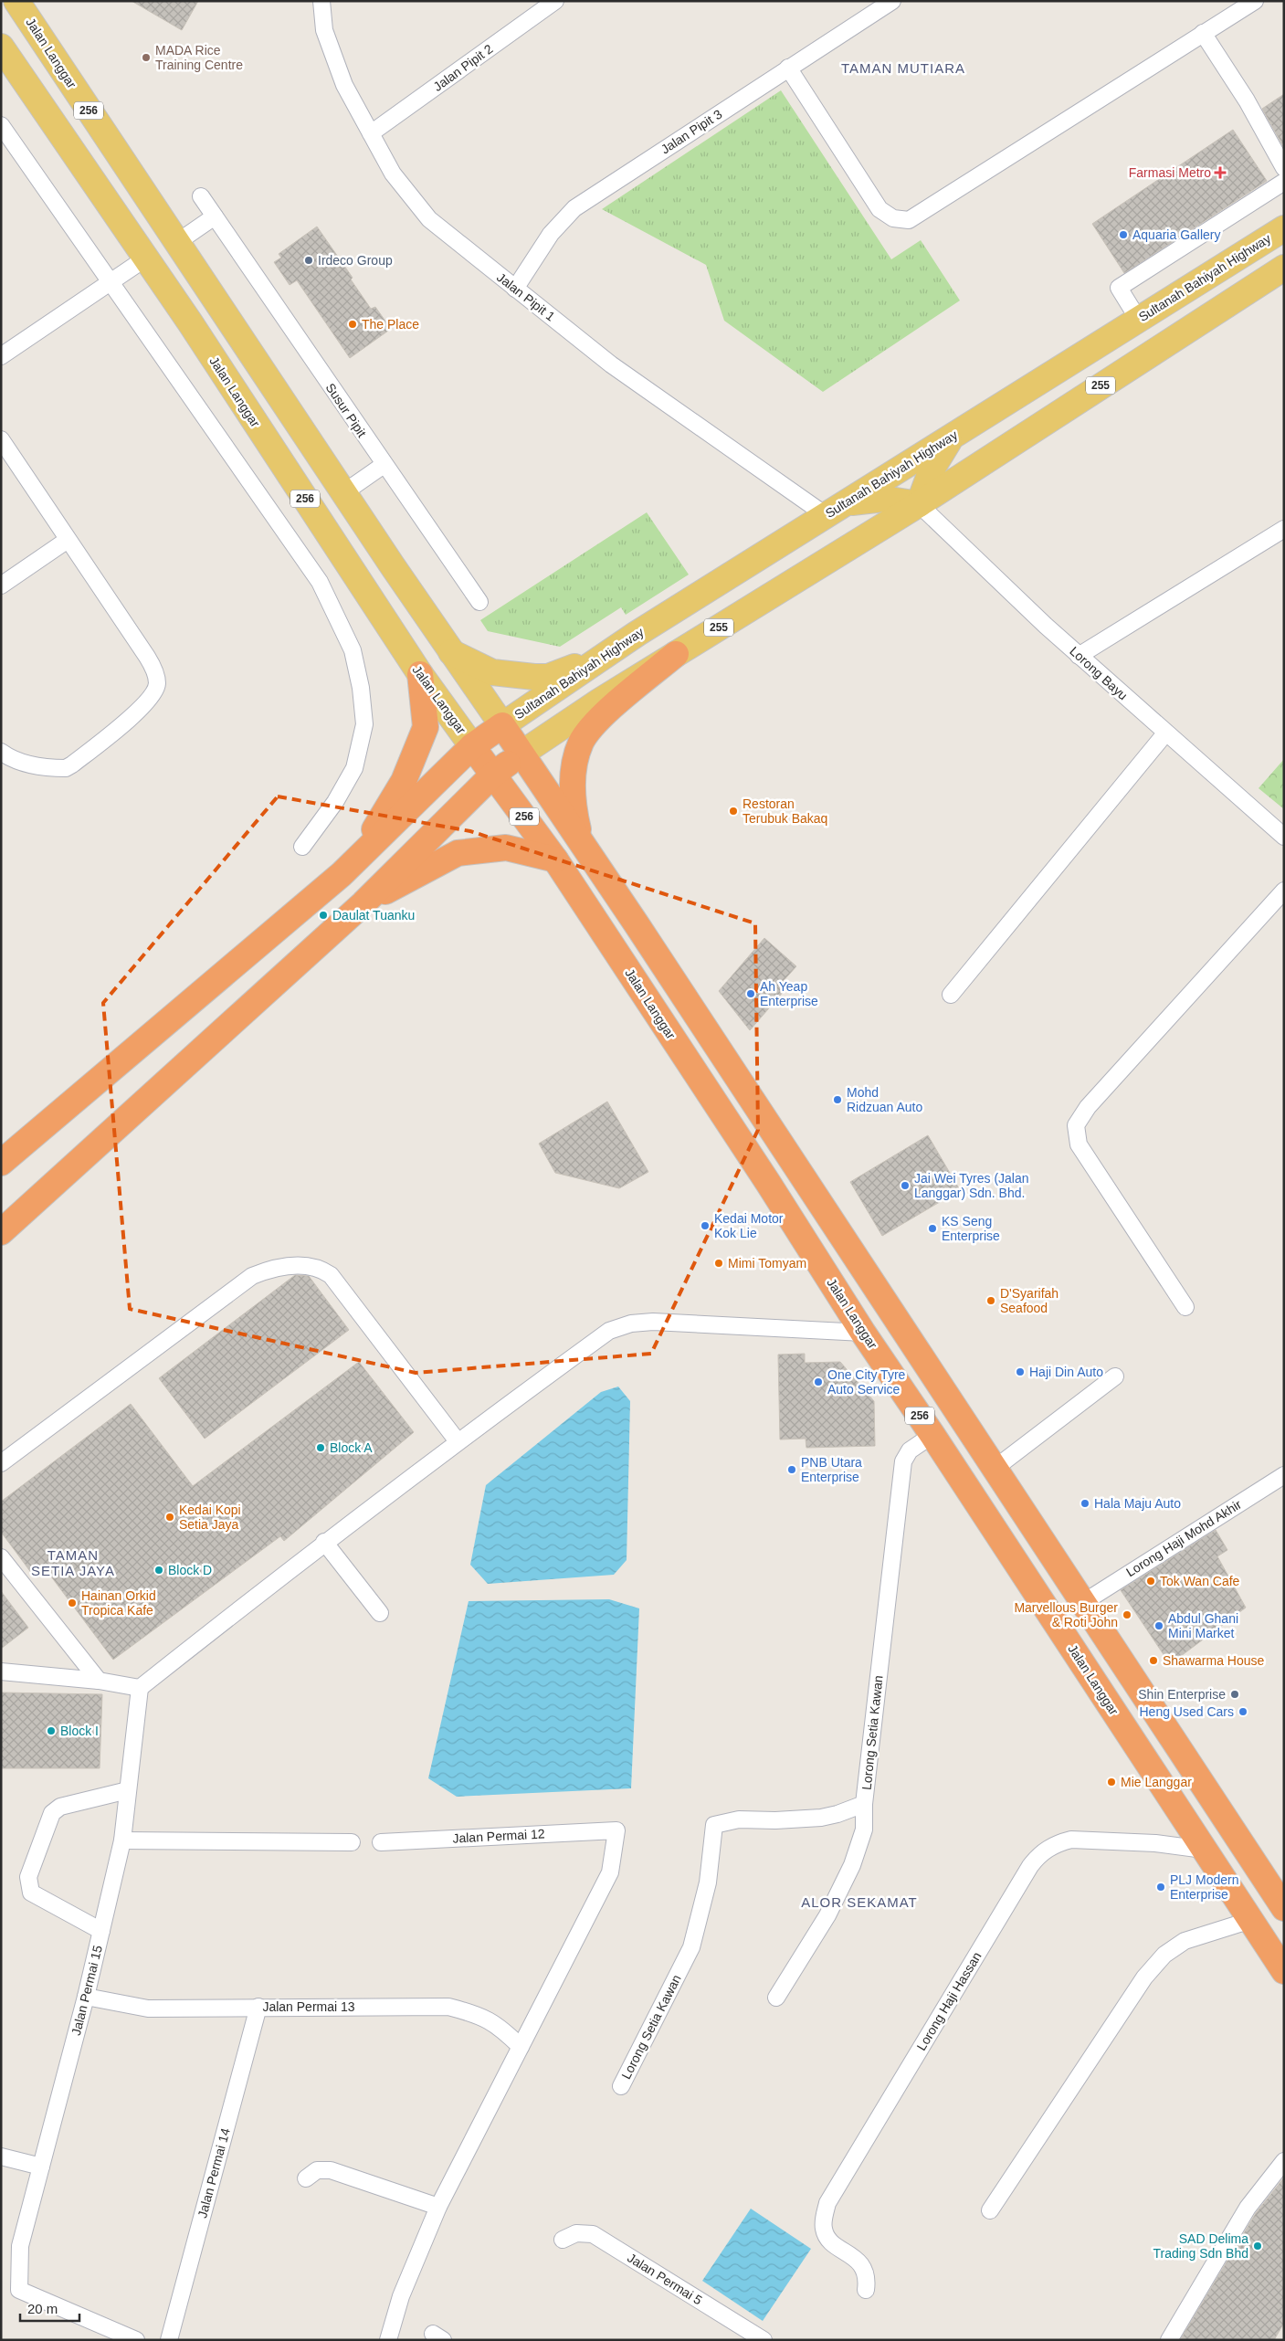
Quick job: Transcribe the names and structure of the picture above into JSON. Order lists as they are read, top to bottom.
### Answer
{
  "streets": {
    "highway": ["Jalan Langgar", "256", "255"],
    "main road": ["Sultanah Bahiyah Highway"],
    "street": [
      "Jalan Pipit 2",
      "Jalan Pipit 3",
      "Jalan Pipit 1",
      "Susur Pipit",
      "Lorong Bayu",
      "Lorong Haji Mohd Akhir",
      "Lorong Setia Kawan",
      "Jalan Permai 12",
      "Jalan Permai 15",
      "Lorong Haji Hassan",
      "Jalan Permai 13",
      "Jalan Permai 14",
      "Jalan Permai 5"
    ]
  },
  "crossings": [
    ["Jalan Langgar", "Sultanah Bahiyah Highway"],
    ["Jalan Langgar", "255"],
    ["Jalan Langgar", "Lorong Haji Mohd Akhir"],
    ["Jalan Langgar", "Lorong Setia Kawan"],
    ["Jalan Langgar", "Lorong Haji Hassan"],
    ["Jalan Pipit 2", "Jalan Pipit 1"],
    ["Jalan Pipit 3", "Jalan Pipit 1"],
    ["Sultanah Bahiyah Highway", "Jalan Pipit 1"],
    ["255", "Lorong Bayu"],
    ["Jalan Permai 12", "Jalan Permai 13"],
    ["Jalan Permai 15", "Jalan Permai 13"],
    ["Jalan Permai 13", "Jalan Permai 14"]
  ],
  "districts": ["TAMAN MUTIARA", "TAMAN SETIA JAYA", "ALOR SEKAMAT"],
  "places": {
    "other": [
      "MADA Rice Training Centre",
      "Aquaria Gallery",
      "Irdeco Group",
      "The Place",
      "Restoran Terubuk Bakaq",
      "Daulat Tuanku",
      "Ah Yeap Enterprise",
      "Mohd Ridzuan Auto",
      "Jai Wei Tyres (Jalan Langgar) Sdn. Bhd.",
      "Kedai Motor Kok Lie",
      "KS Seng Enterprise",
      "Mimi Tomyam",
      "D'Syarifah Seafood",
      "Haji Din Auto",
      "One City Tyre Auto Service",
      "Block A",
      "PNB Utara Enterprise",
      "Hala Maju Auto",
      "Kedai Kopi Setia Jaya",
      "Block D",
      "Tok Wan Cafe",
      "Hainan Orkid Tropica Kafe",
      "Marvellous Burger & Roti John",
      "Abdul Ghani Mini Market",
      "Shawarma House",
      "Shin Enterprise",
      "Heng Used Cars",
      "Block I",
      "Mie Langgar",
      "PLJ Modern Enterprise",
      "SAD Delima Trading Sdn Bhd"
    ],
    "health": ["Farmasi Metro"]
  },
  "scale_bar": "20 m"
}
